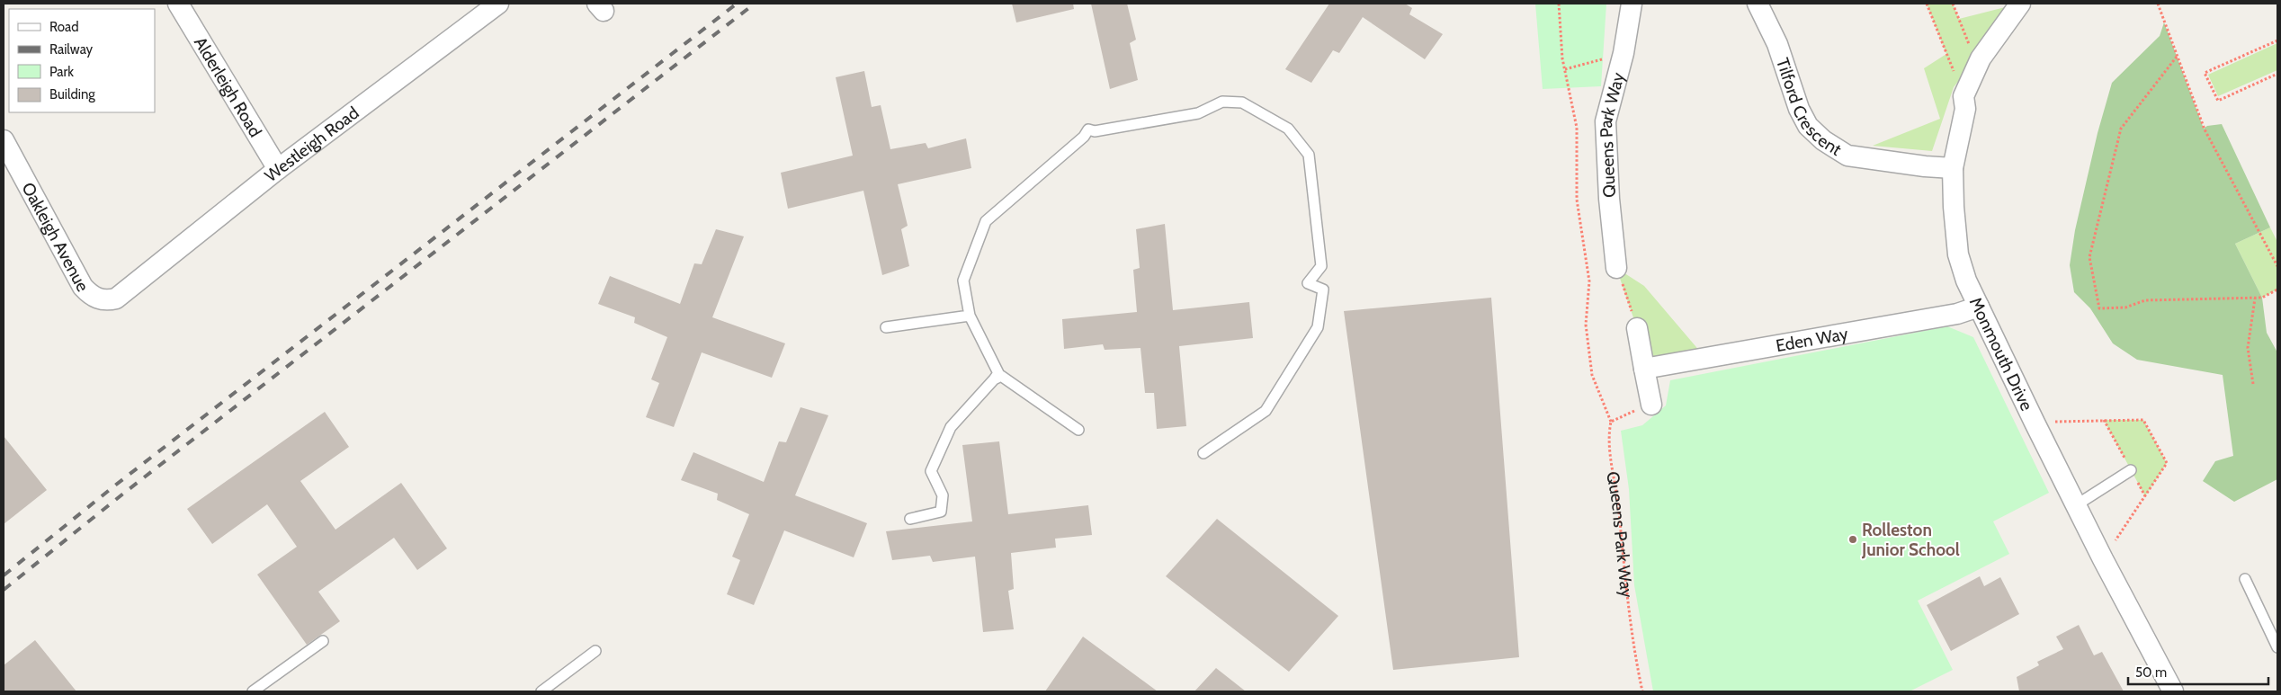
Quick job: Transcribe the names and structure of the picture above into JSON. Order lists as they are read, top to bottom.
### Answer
{
  "streets": {
    "street": [
      "Alderleigh Road",
      "Tilford Crescent",
      "Queens Park Way",
      "Westleigh Road",
      "Oakleigh Avenue",
      "Eden Way",
      "Monmouth Drive"
    ]
  },
  "crossings": [
    ["Alderleigh Road", "Westleigh Road"],
    ["Tilford Crescent", "Monmouth Drive"],
    ["Westleigh Road", "Oakleigh Avenue"],
    ["Eden Way", "Monmouth Drive"]
  ],
  "places": ["Rolleston Junior School"],
  "legend": [
    "Road",
    "Railway",
    "Park",
    "Building"
  ],
  "scale_bar": "50 m"
}
